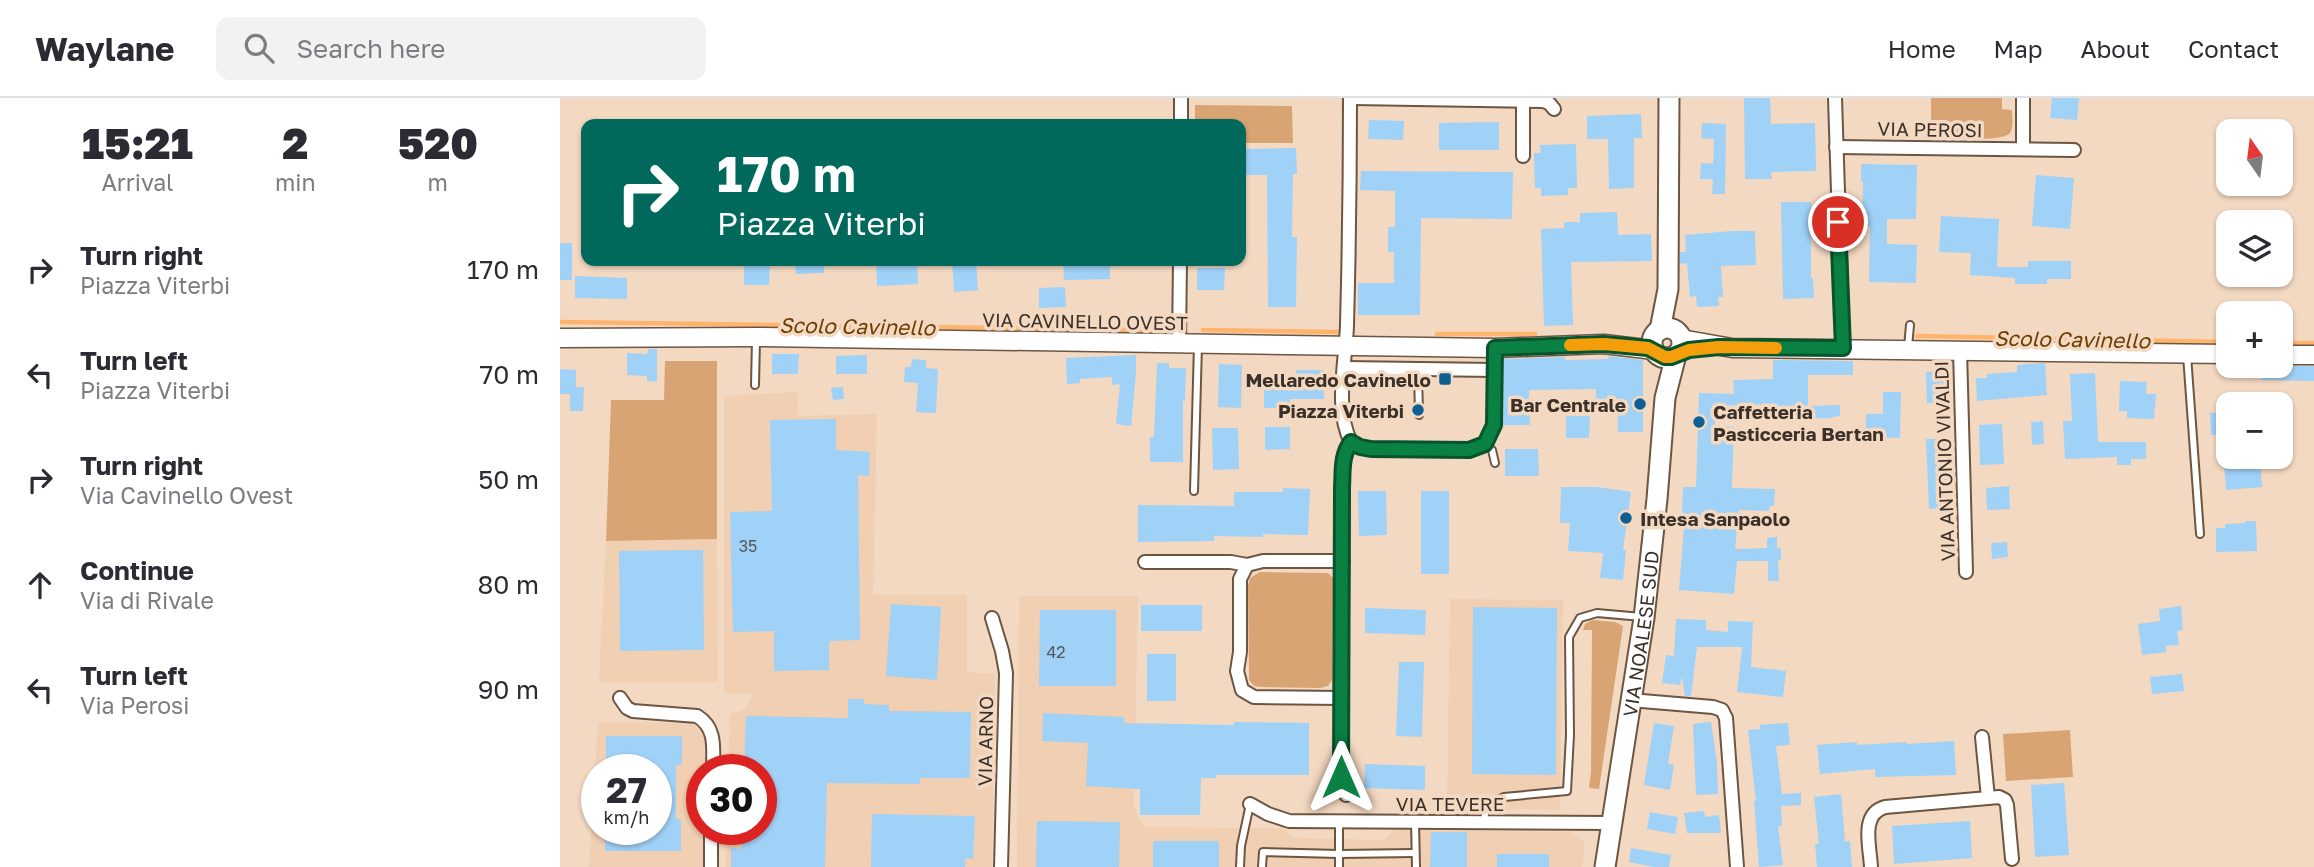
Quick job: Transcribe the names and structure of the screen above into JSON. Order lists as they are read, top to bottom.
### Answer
{
  "streets": {
    "main road": ["VIA NOALESE SUD"],
    "street": [
      "VIA PEROSI",
      "VIA CAVINELLO OVEST",
      "VIA ANTONIO VIVALDI",
      "VIA ARNO",
      "VIA TEVERE"
    ]
  },
  "crossings": [
    ["VIA CAVINELLO OVEST", "VIA NOALESE SUD"],
    ["VIA NOALESE SUD", "VIA TEVERE"]
  ],
  "water": ["Scolo Cavinello"],
  "places": {
    "transit": ["Mellaredo Cavinello"],
    "other": [
      "Bar Centrale",
      "Piazza Viterbi",
      "Caffetteria Pasticceria Bertan",
      "Intesa Sanpaolo"
    ]
  },
  "house_numbers": ["35", "42"],
  "north": "top",
  "page": {
    "header": "Waylane",
    "search": "Search here",
    "nav": [
      "Home",
      "Map",
      "About",
      "Contact"
    ],
    "eta": [
      "15:21",
      "Arrival",
      "2",
      "min",
      "520",
      "m"
    ],
    "map_buttons": ["+", "−"],
    "turn": ["170 m", "Piazza Viterbi"],
    "list": [
      {
        "name": "Turn right",
        "note": "Piazza Viterbi",
        "value": "170 m"
      },
      {
        "name": "Turn left",
        "note": "Piazza Viterbi",
        "value": "70 m"
      },
      {
        "name": "Turn right",
        "note": "Via Cavinello Ovest",
        "value": "50 m"
      },
      {
        "name": "Continue",
        "note": "Via di Rivale",
        "value": "80 m"
      },
      {
        "name": "Turn left",
        "note": "Via Perosi",
        "value": "90 m"
      }
    ],
    "speed": "27 km/h",
    "limit": "30"
  }
}
